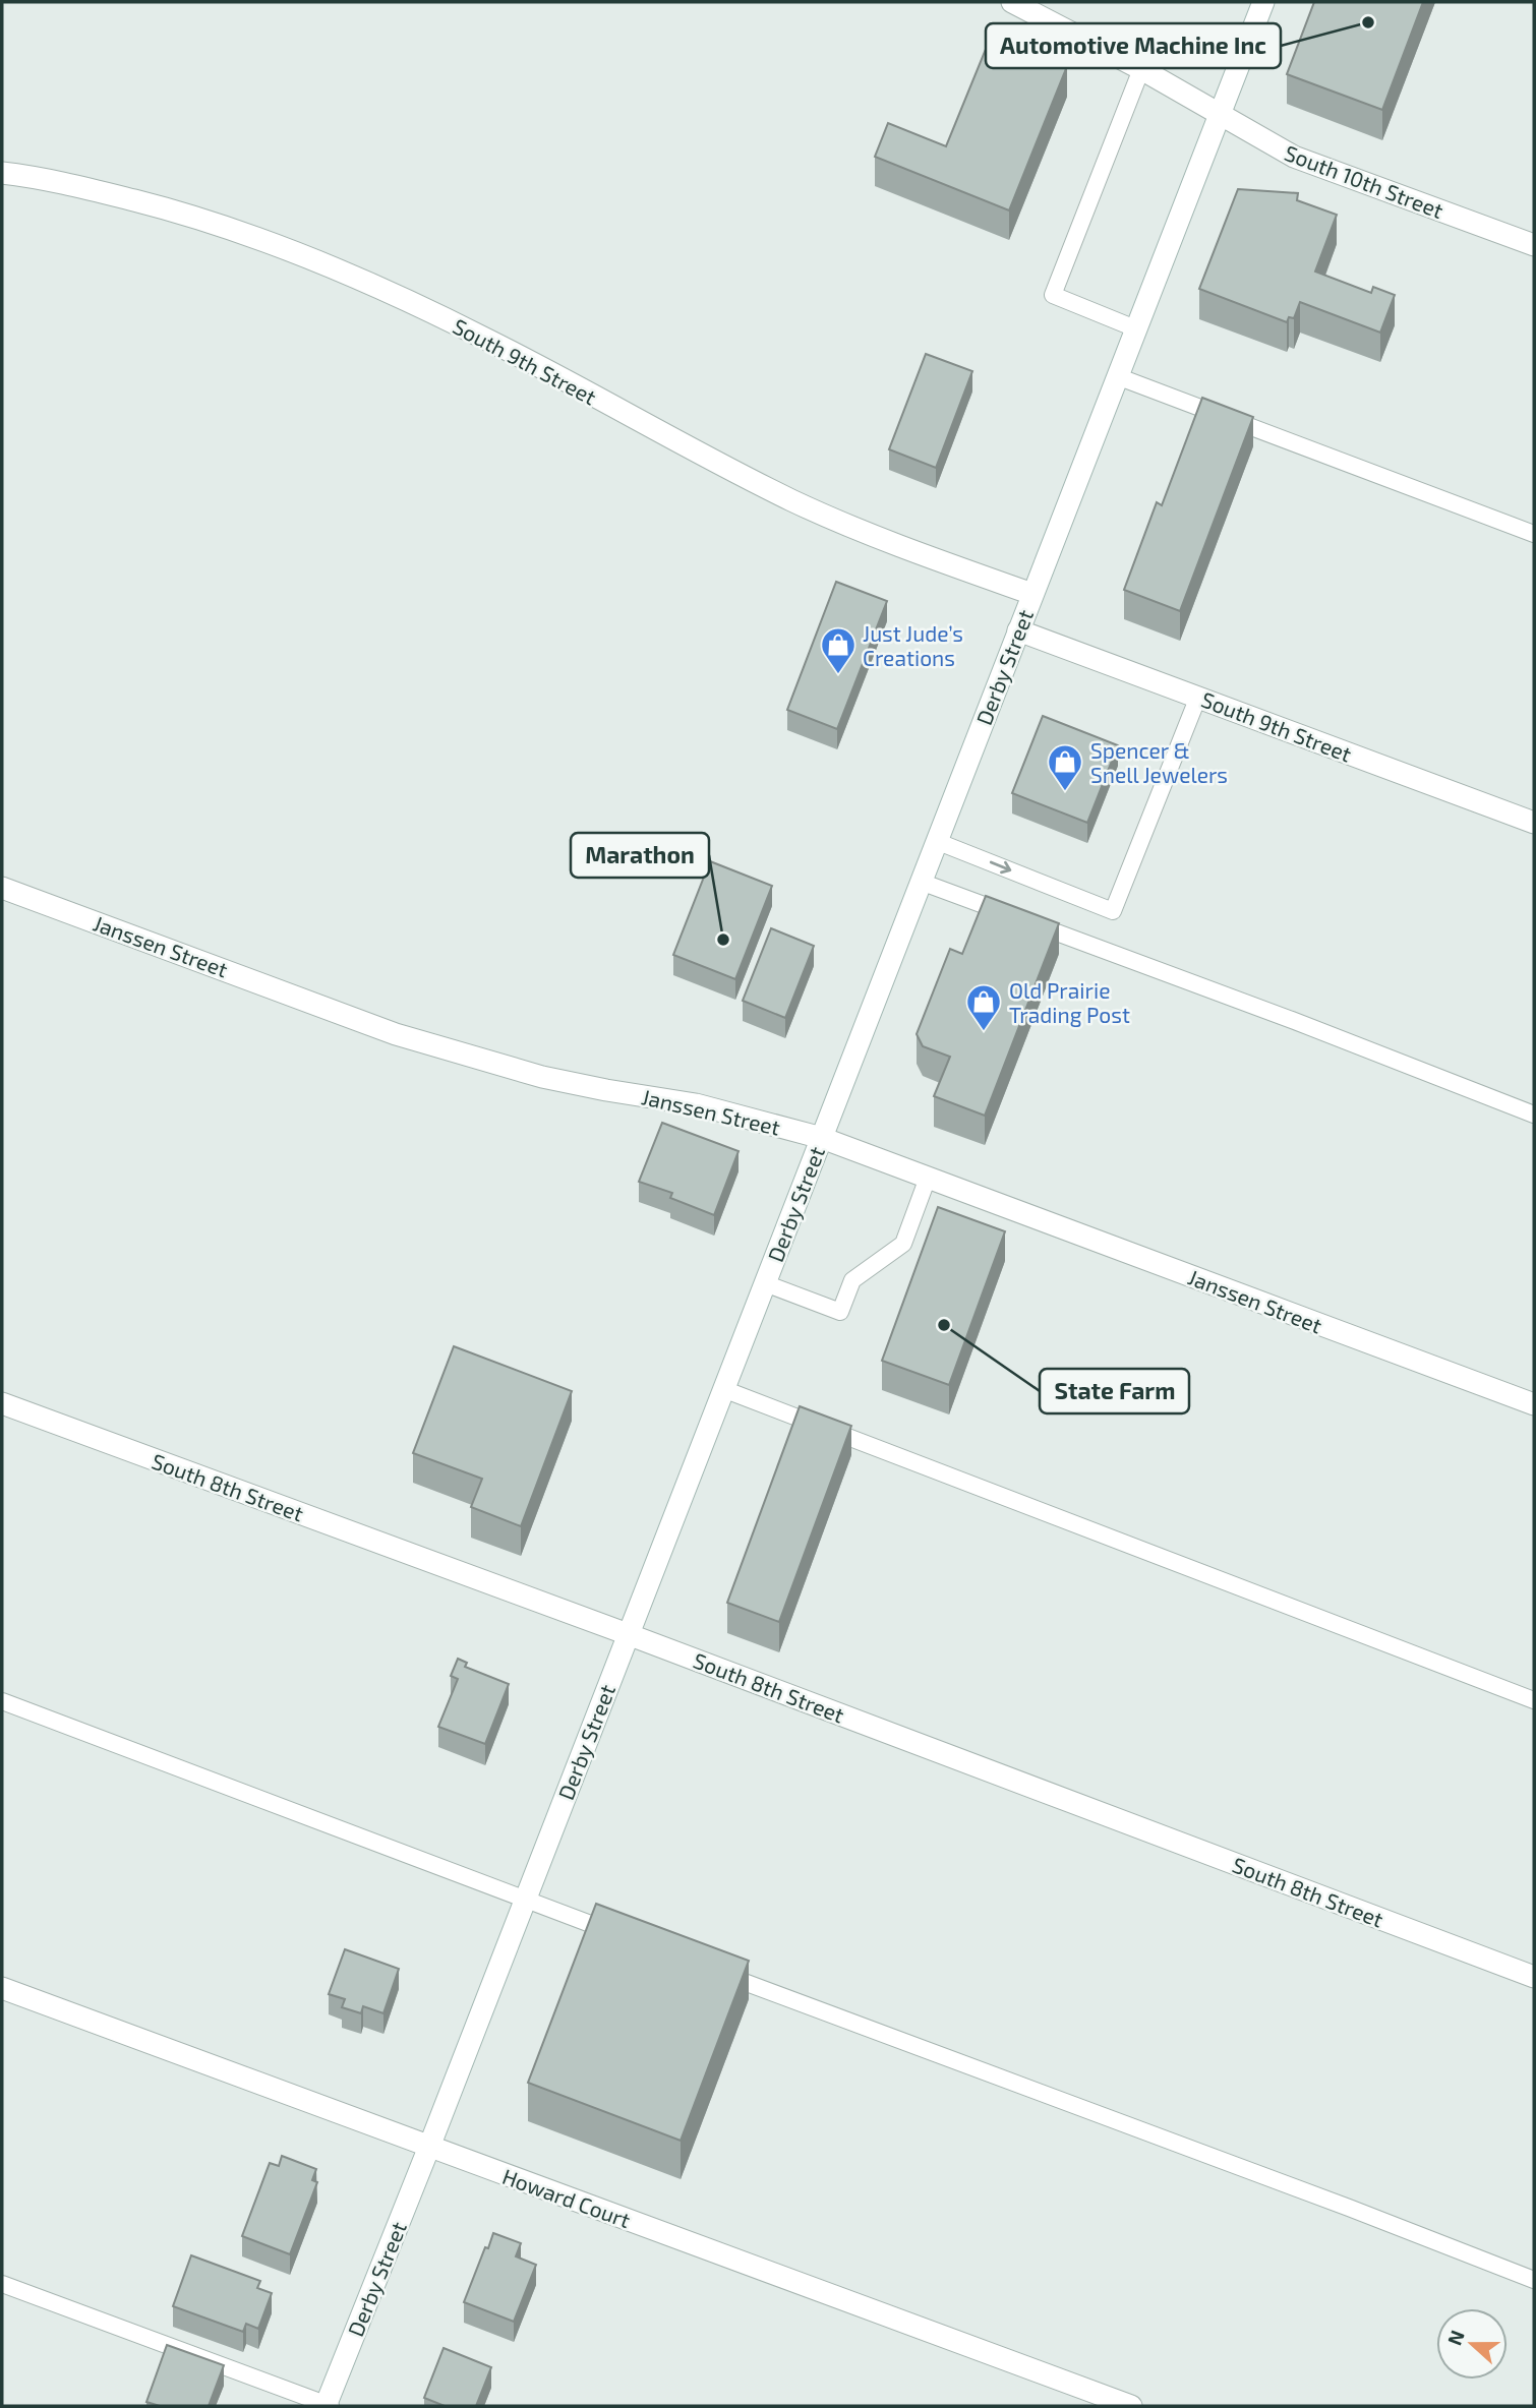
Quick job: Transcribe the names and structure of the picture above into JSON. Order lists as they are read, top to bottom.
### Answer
{
  "streets": {
    "street": [
      "South 10th Street",
      "South 9th Street",
      "Derby Street",
      "Janssen Street",
      "South 8th Street",
      "Howard Court"
    ]
  },
  "crossings": [
    ["South 10th Street", "Derby Street"],
    ["South 9th Street", "Derby Street"],
    ["Derby Street", "Janssen Street"],
    ["Derby Street", "South 8th Street"],
    ["Derby Street", "Howard Court"]
  ],
  "places": {
    "other": ["Automotive Machine Inc", "Marathon", "State Farm"],
    "shop": ["Just Jude’s Creations", "Spencer & Snell Jewelers", "Old Prairie Trading Post"]
  },
  "north": "left"
}
